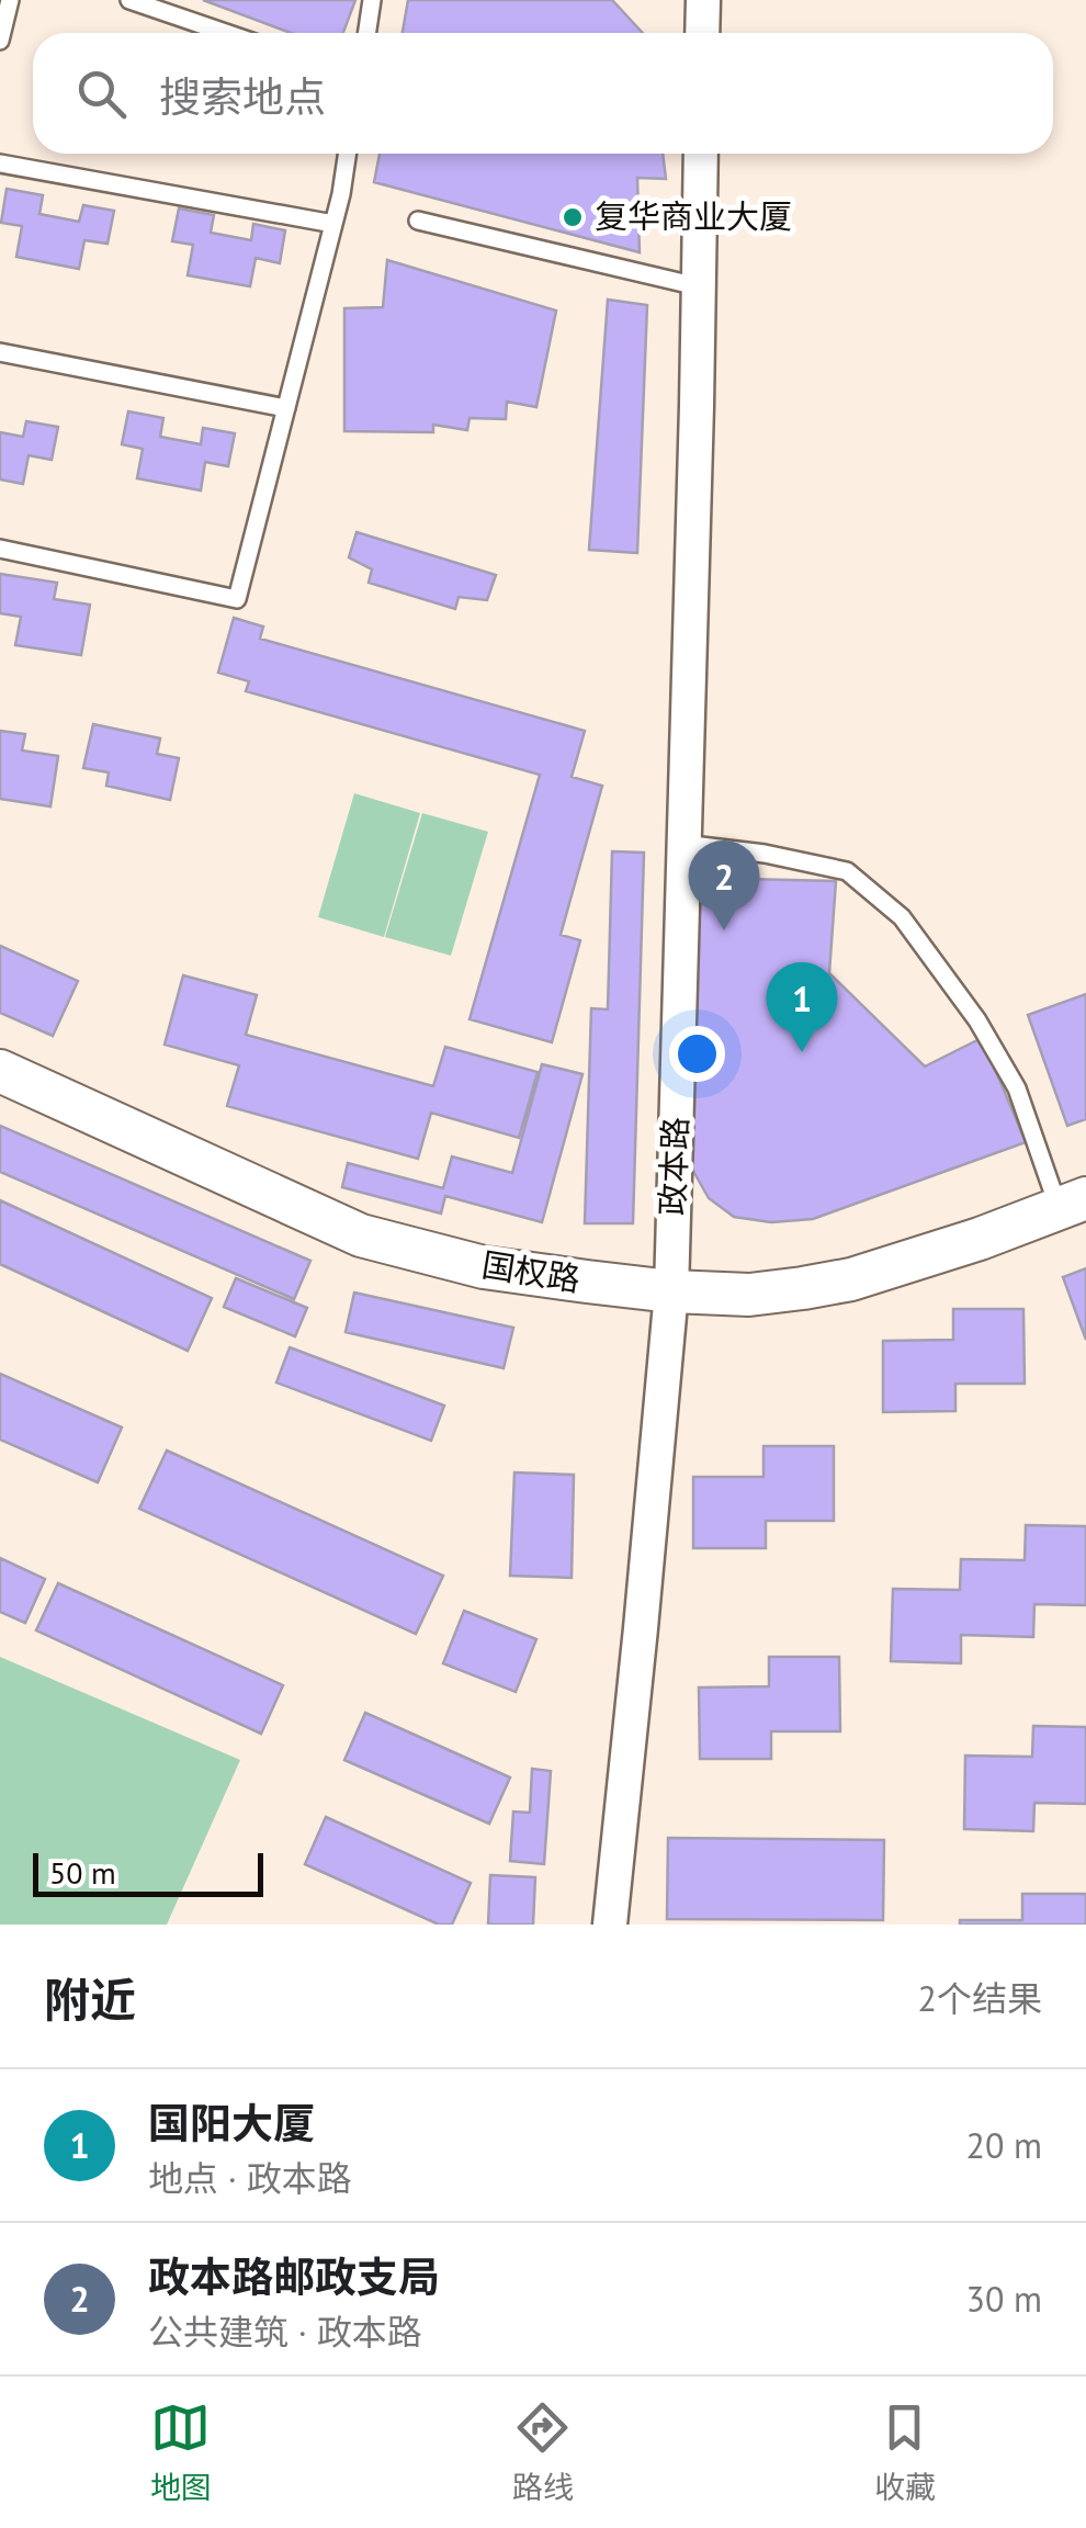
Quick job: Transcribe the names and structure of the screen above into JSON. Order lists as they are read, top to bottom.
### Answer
{
  "streets": {
    "street": ["政本路", "国权路"]
  },
  "crossings": [
    ["政本路", "国权路"]
  ],
  "places": ["复华商业大厦"],
  "scale_bar": "50 m",
  "page": {
    "search": "搜索地点",
    "pins": ["2", "1"],
    "scale": "50 m",
    "heading": ["附近", "2个结果"],
    "list": [
      {
        "mark": "1",
        "name": "国阳大厦",
        "note": "地点 · 政本路",
        "value": "20 m"
      },
      {
        "mark": "2",
        "name": "政本路邮政支局",
        "note": "公共建筑 · 政本路",
        "value": "30 m"
      }
    ],
    "nav": ["地图", "路线", "收藏"]
  }
}
